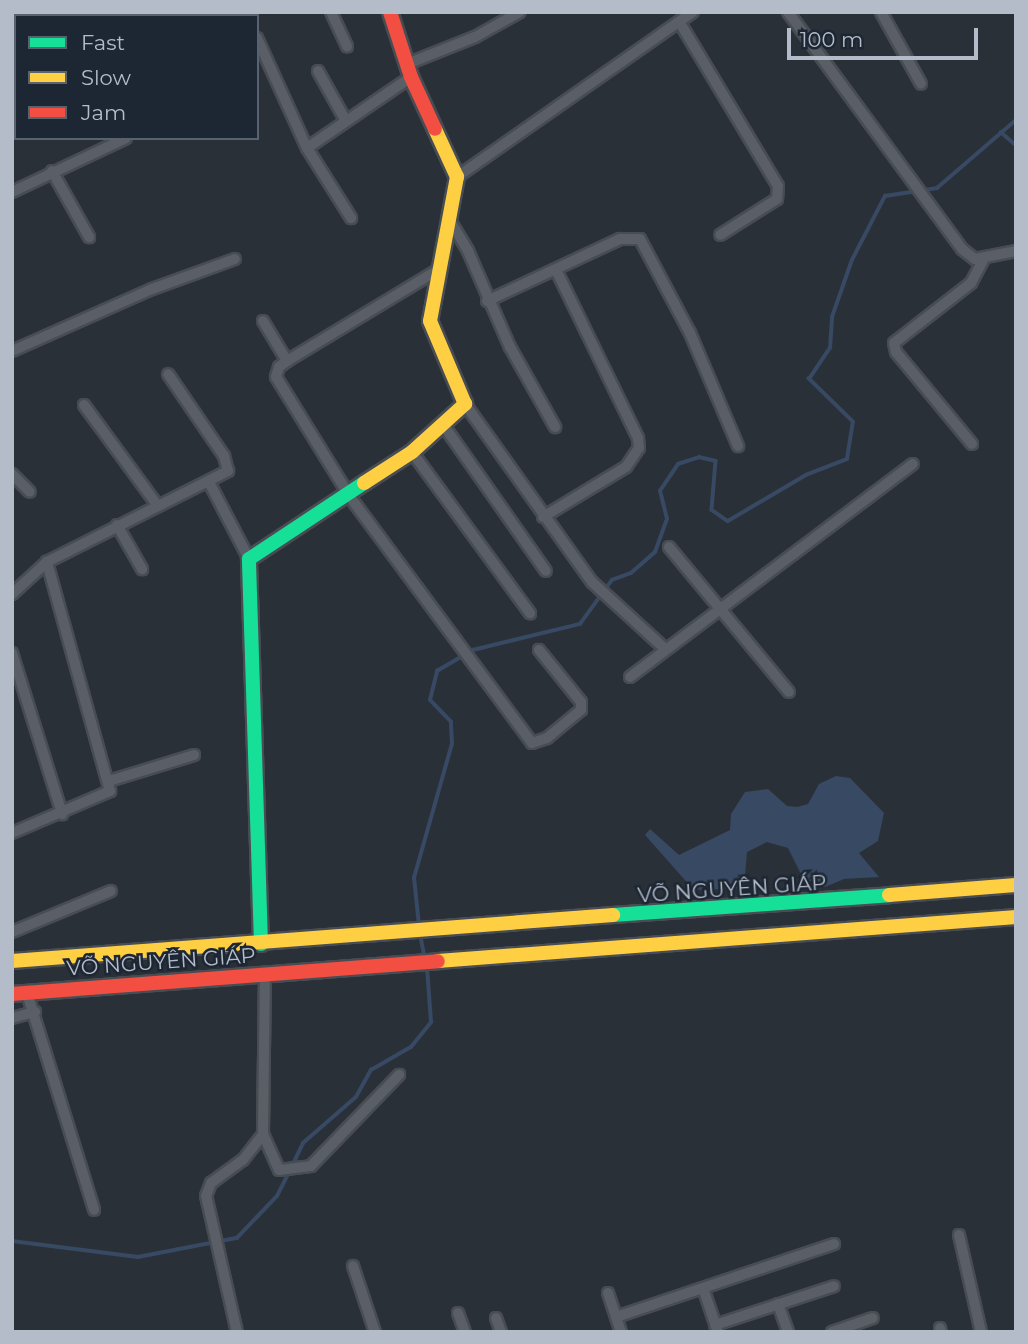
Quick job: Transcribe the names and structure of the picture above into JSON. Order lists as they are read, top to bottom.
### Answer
{
  "streets": {
    "main road": ["VÕ NGUYÊN GIÁP"]
  },
  "legend": ["Fast", "Slow", "Jam"],
  "scale_bar": "100 m"
}
